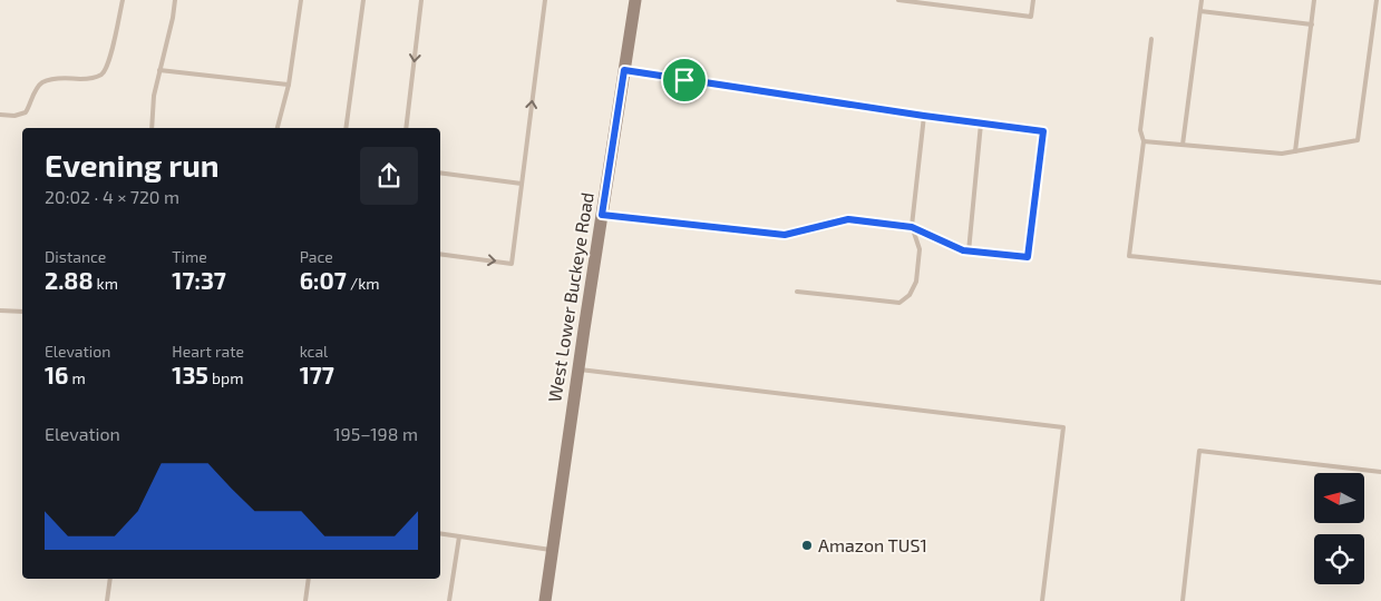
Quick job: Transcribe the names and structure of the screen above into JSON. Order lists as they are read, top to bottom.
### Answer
{
  "streets": {
    "main road": ["West Lower Buckeye Road"]
  },
  "places": ["Amazon TUS1"],
  "north": "left",
  "page": {
    "heading": ["Evening run", "20:02 · 4 × 720 m"],
    "stats": [
      ["Distance", "2.88 km"],
      ["Time", "17:37"],
      ["Pace", "6:07 /km"],
      ["Elevation", "16 m"],
      ["Heart rate", "135 bpm"],
      ["kcal", "177"]
    ],
    "chart": ["Elevation", "195–198 m"]
  }
}
